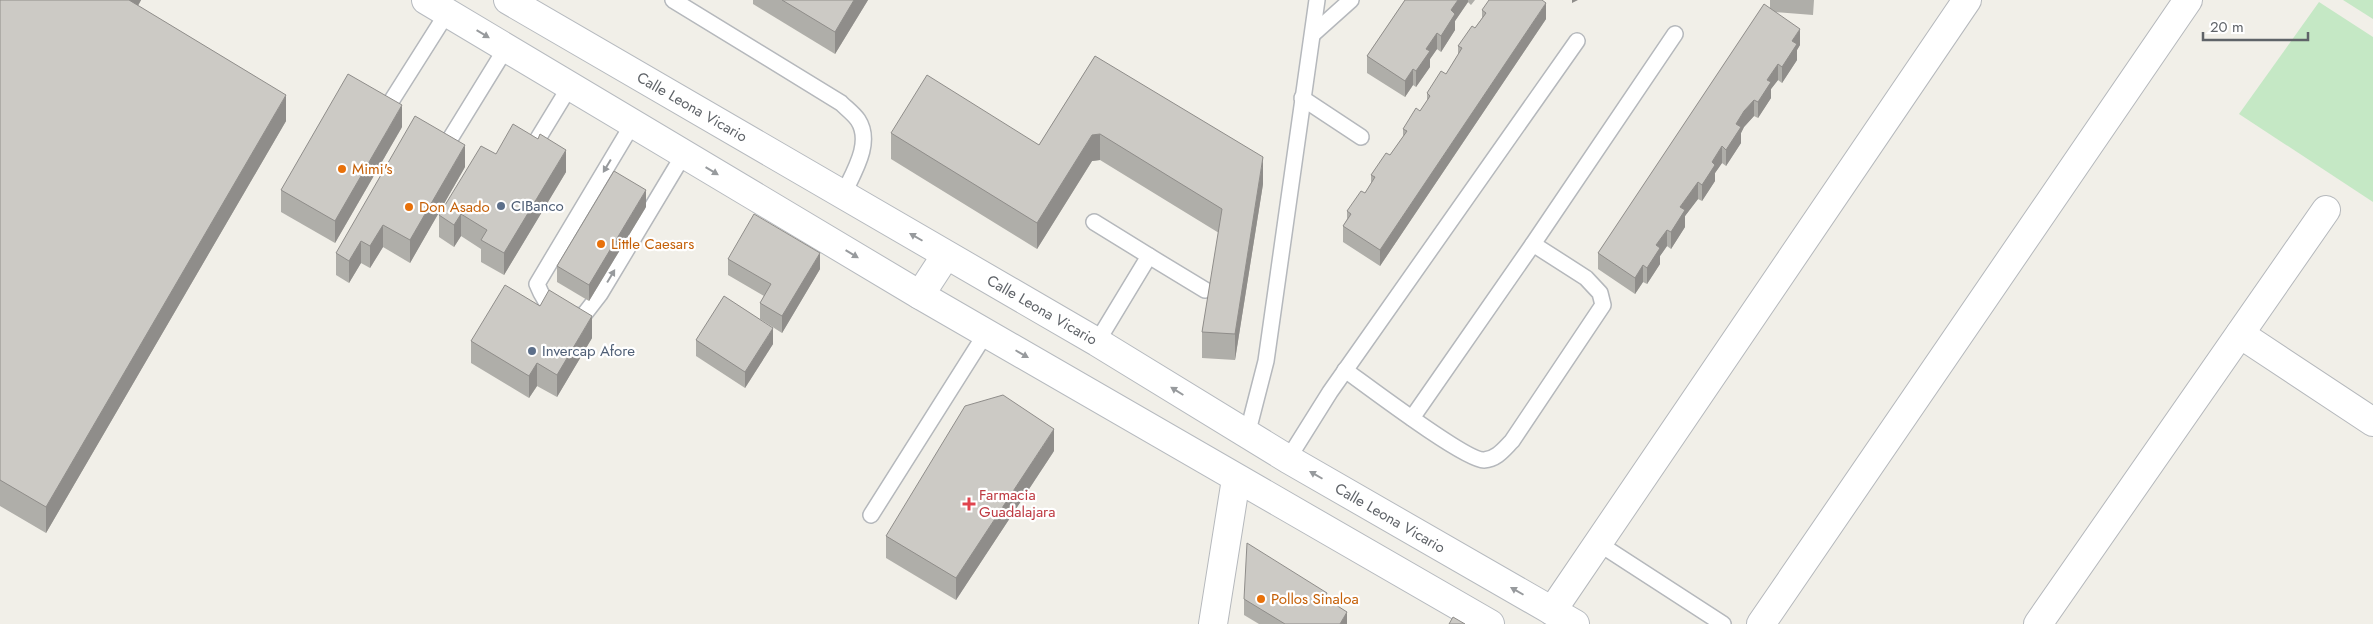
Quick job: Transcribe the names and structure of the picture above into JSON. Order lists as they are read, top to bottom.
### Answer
{
  "streets": {
    "main road": ["Calle Leona Vicario"]
  },
  "places": {
    "other": [
      "Mimi's",
      "CIBanco",
      "Don Asado",
      "Little Caesars",
      "Invercap Afore",
      "Pollos Sinaloa"
    ],
    "health": ["Farmacia Guadalajara"]
  },
  "scale_bar": "20 m"
}
